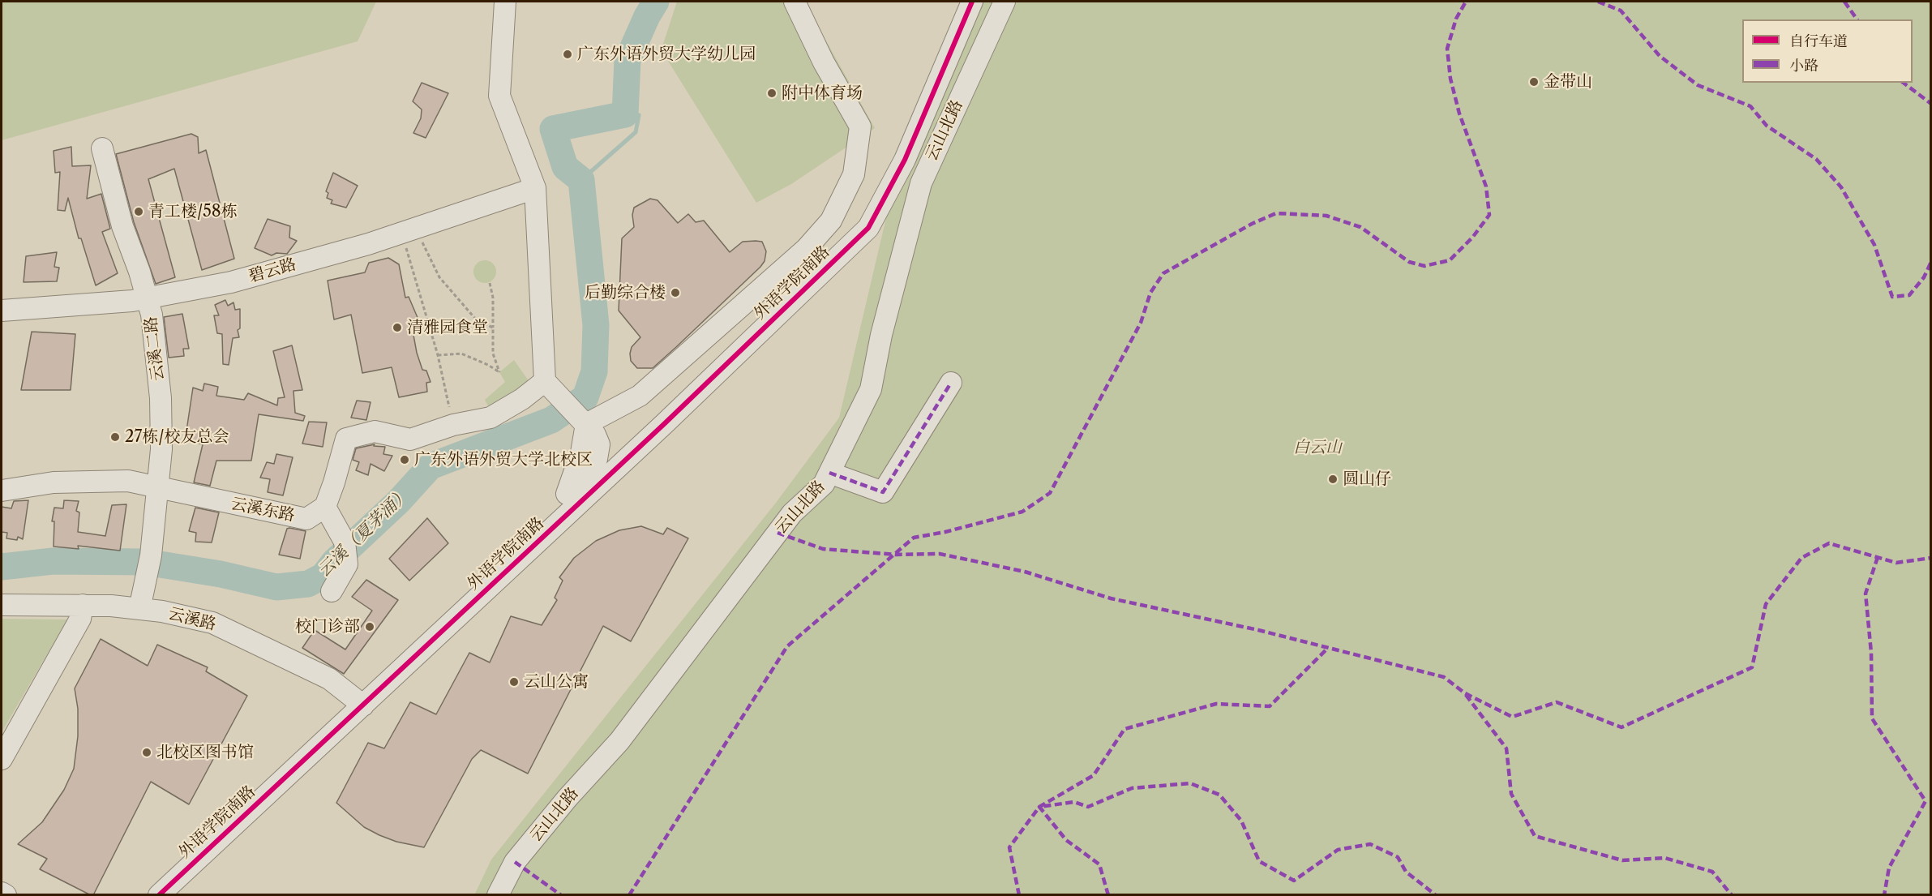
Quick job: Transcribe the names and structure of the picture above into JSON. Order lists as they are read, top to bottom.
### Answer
{
  "streets": {
    "street": [
      "云山北路",
      "碧云路",
      "外语学院南路",
      "云溪二路",
      "云溪东路",
      "云溪路"
    ]
  },
  "crossings": [
    ["碧云路", "云溪二路"],
    ["外语学院南路", "云溪路"],
    ["云溪二路", "云溪东路"],
    ["云溪二路", "云溪路"]
  ],
  "water": ["云溪（夏茅涌）"],
  "parks": ["白云山"],
  "places": [
    "广东外语外贸大学幼儿园",
    "金带山",
    "附中体育场",
    "青工楼/58栋",
    "后勤综合楼",
    "清雅园食堂",
    "27栋/校友总会",
    "广东外语外贸大学北校区",
    "圆山仔",
    "校门诊部",
    "云山公寓",
    "北校区图书馆"
  ],
  "legend": ["自行车道", "小路"]
}
